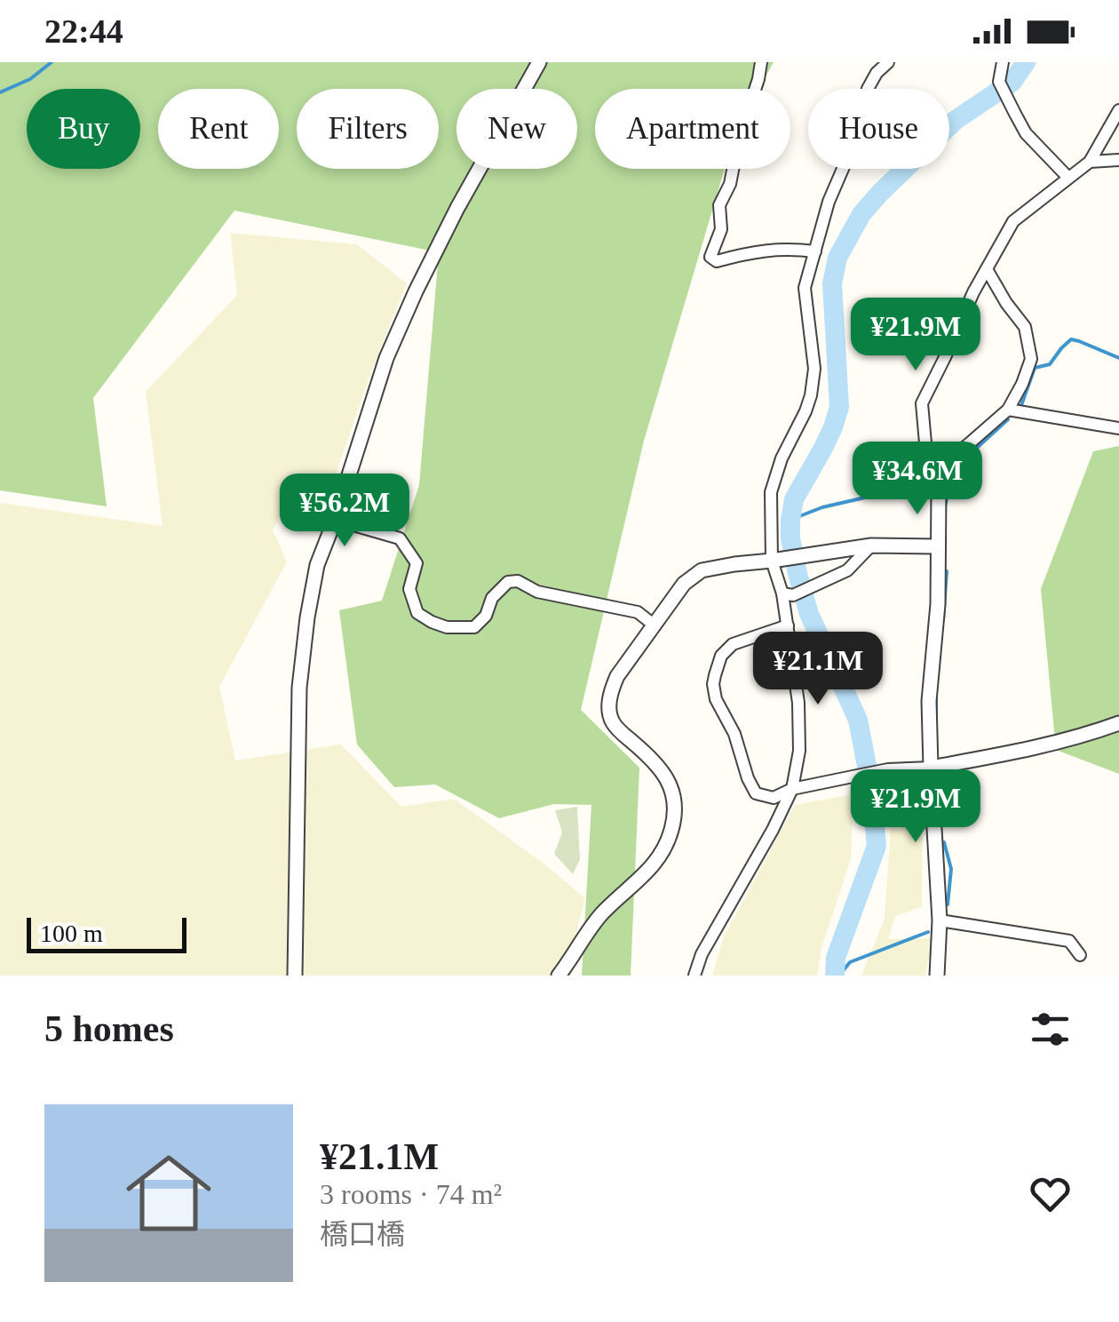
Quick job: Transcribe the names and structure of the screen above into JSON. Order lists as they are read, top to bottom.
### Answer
{
  "scale_bar": "100 m",
  "page": {
    "status": "22:44",
    "chip": [
      "Buy",
      "Rent",
      "Filters",
      "New",
      "Apartment",
      "House"
    ],
    "price": [
      "¥21.9M",
      "¥34.6M",
      "¥56.2M",
      "¥21.1M",
      "¥21.9M"
    ],
    "scale": "100 m",
    "heading": "5 homes",
    "list": [
      {
        "name": "¥21.1M",
        "note": "3 rooms · 74 m² · 橋口橋"
      }
    ]
  }
}
